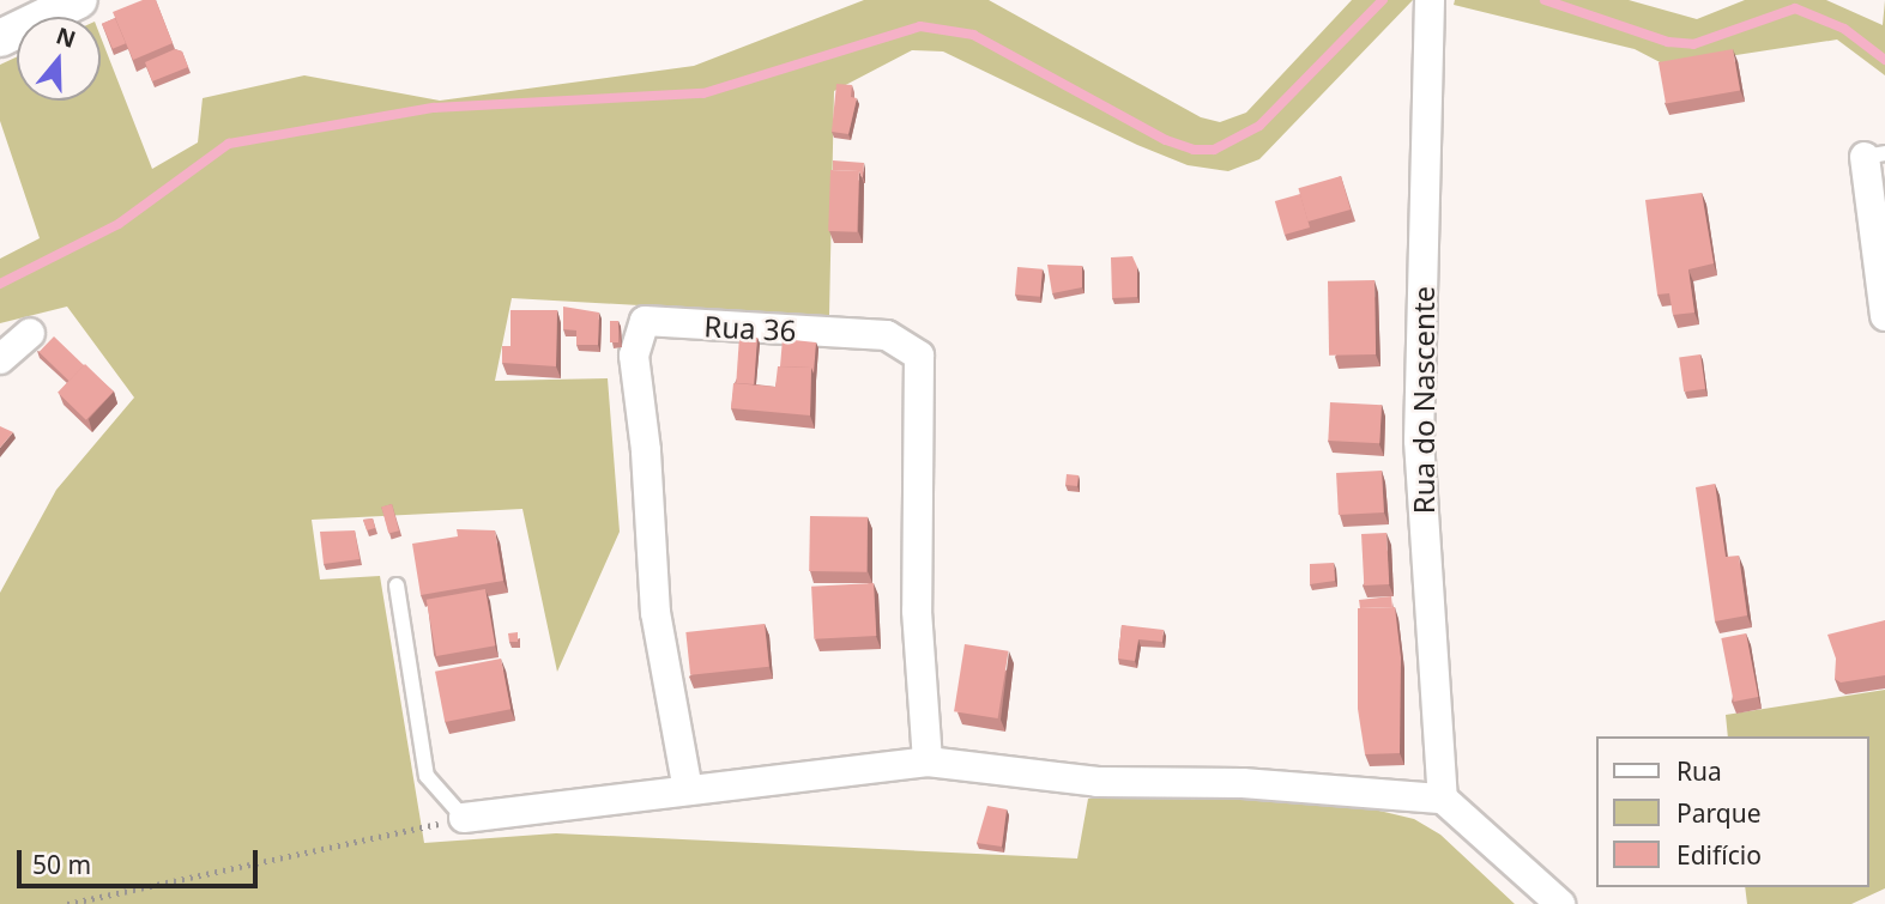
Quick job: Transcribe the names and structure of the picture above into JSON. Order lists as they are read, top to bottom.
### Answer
{
  "streets": {
    "street": ["Rua 36", "Rua do Nascente"]
  },
  "legend": ["Rua", "Parque", "Edifício"],
  "scale_bar": "50 m",
  "north": "top"
}
